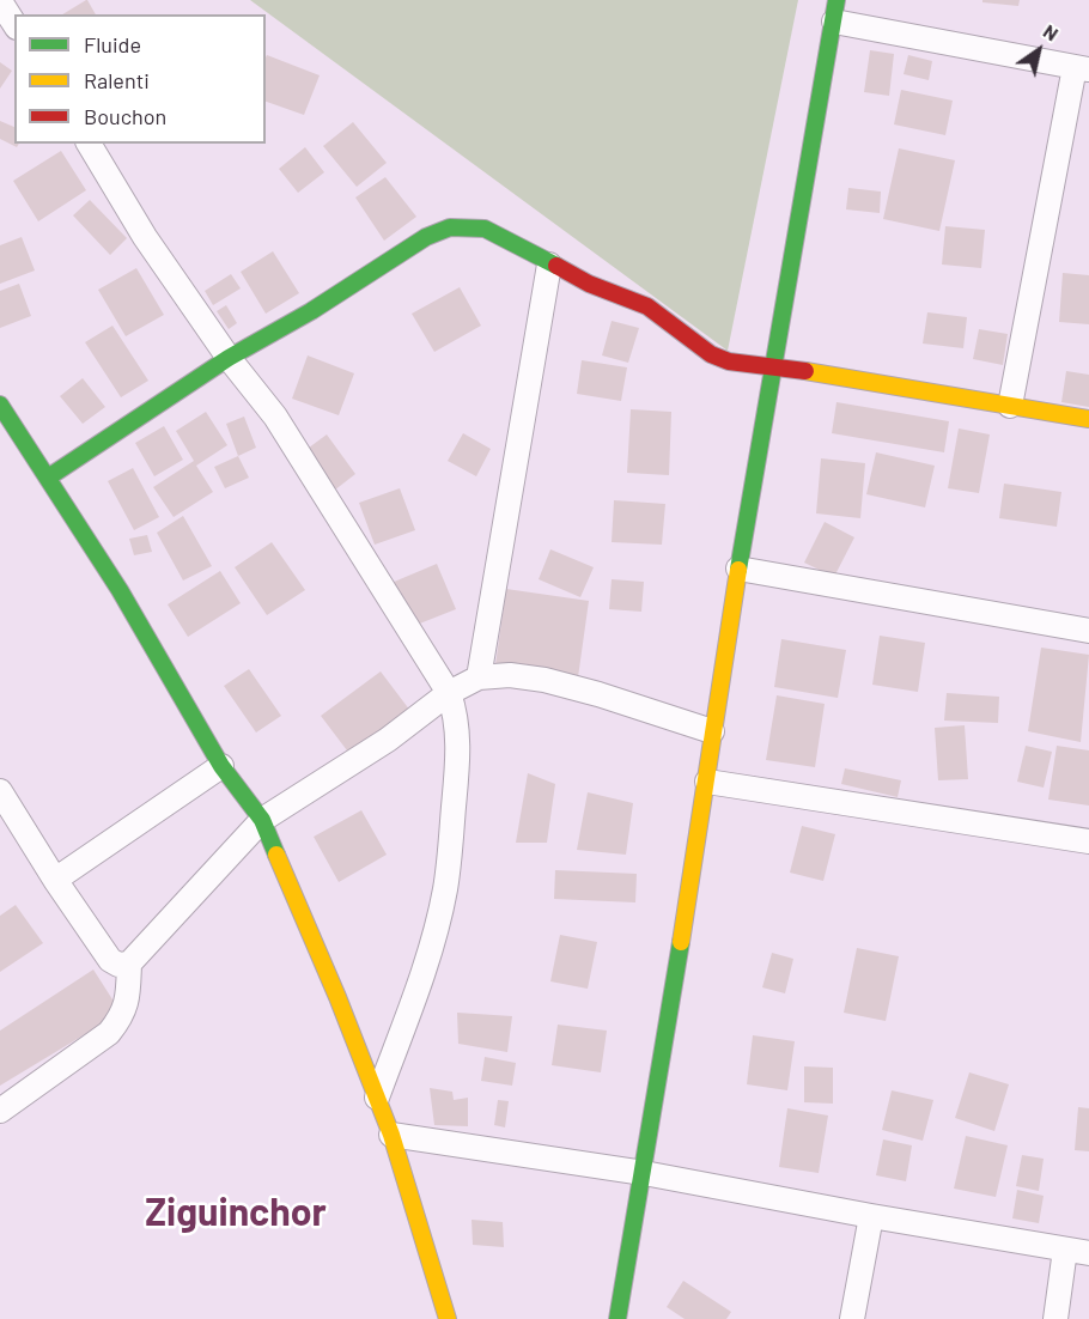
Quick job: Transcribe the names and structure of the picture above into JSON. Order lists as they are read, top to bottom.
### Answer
{
  "districts": ["Ziguinchor"],
  "legend": ["Fluide", "Ralenti", "Bouchon"],
  "north": "top right"
}
